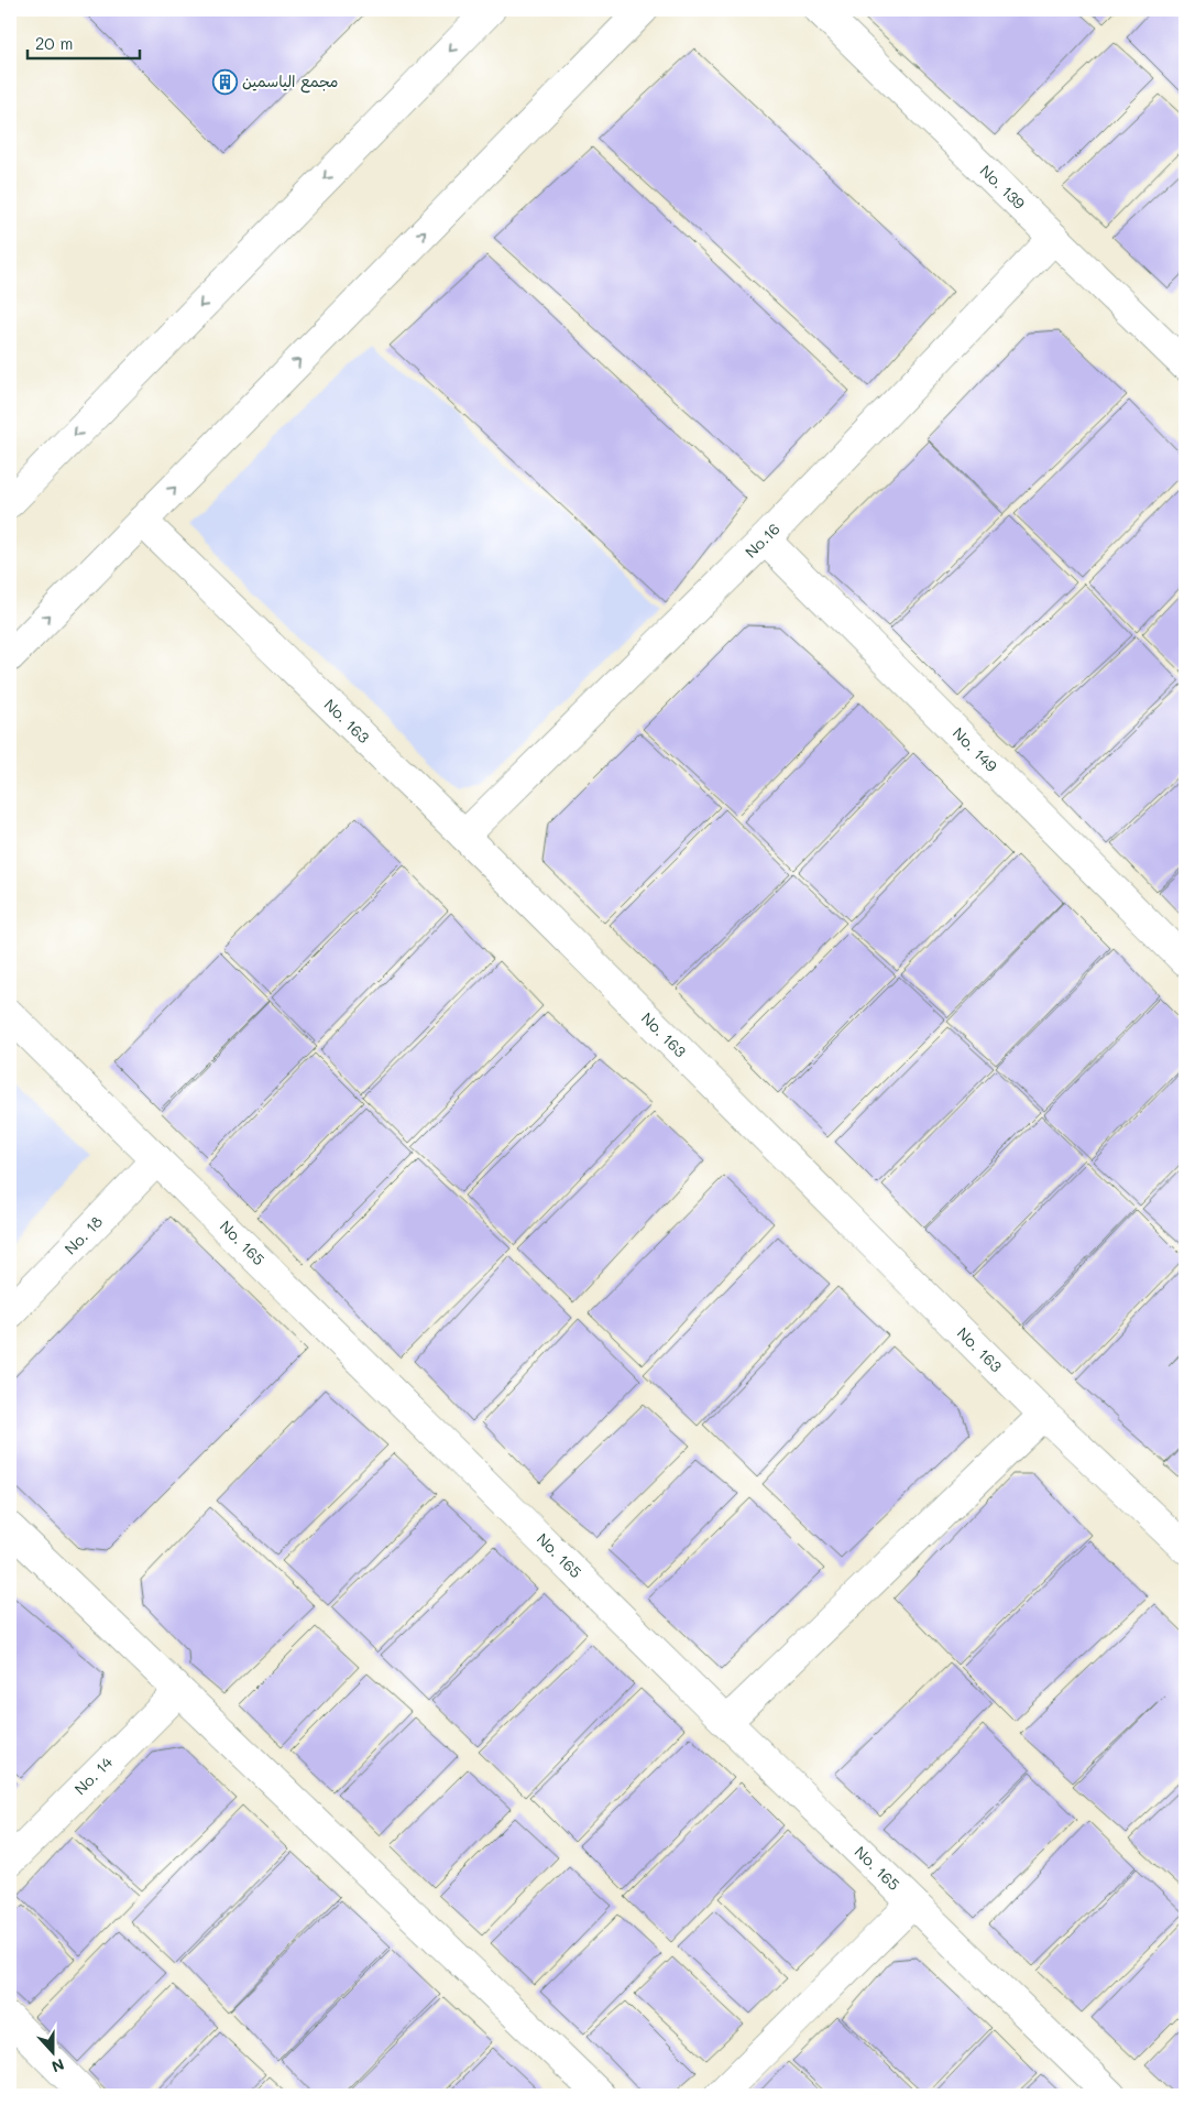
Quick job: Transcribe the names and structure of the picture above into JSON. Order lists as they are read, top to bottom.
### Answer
{
  "streets": {
    "street": [
      "No. 139",
      "No.16",
      "No. 163",
      "No. 149",
      "No. 18",
      "No. 165",
      "No. 14"
    ]
  },
  "crossings": [
    ["No. 139", "No.16"],
    ["No.16", "No. 163"],
    ["No.16", "No. 149"],
    ["No. 18", "No. 165"]
  ],
  "places": {
    "building": ["مجمع الياسمين"]
  },
  "scale_bar": "20 m",
  "north": "bottom"
}
